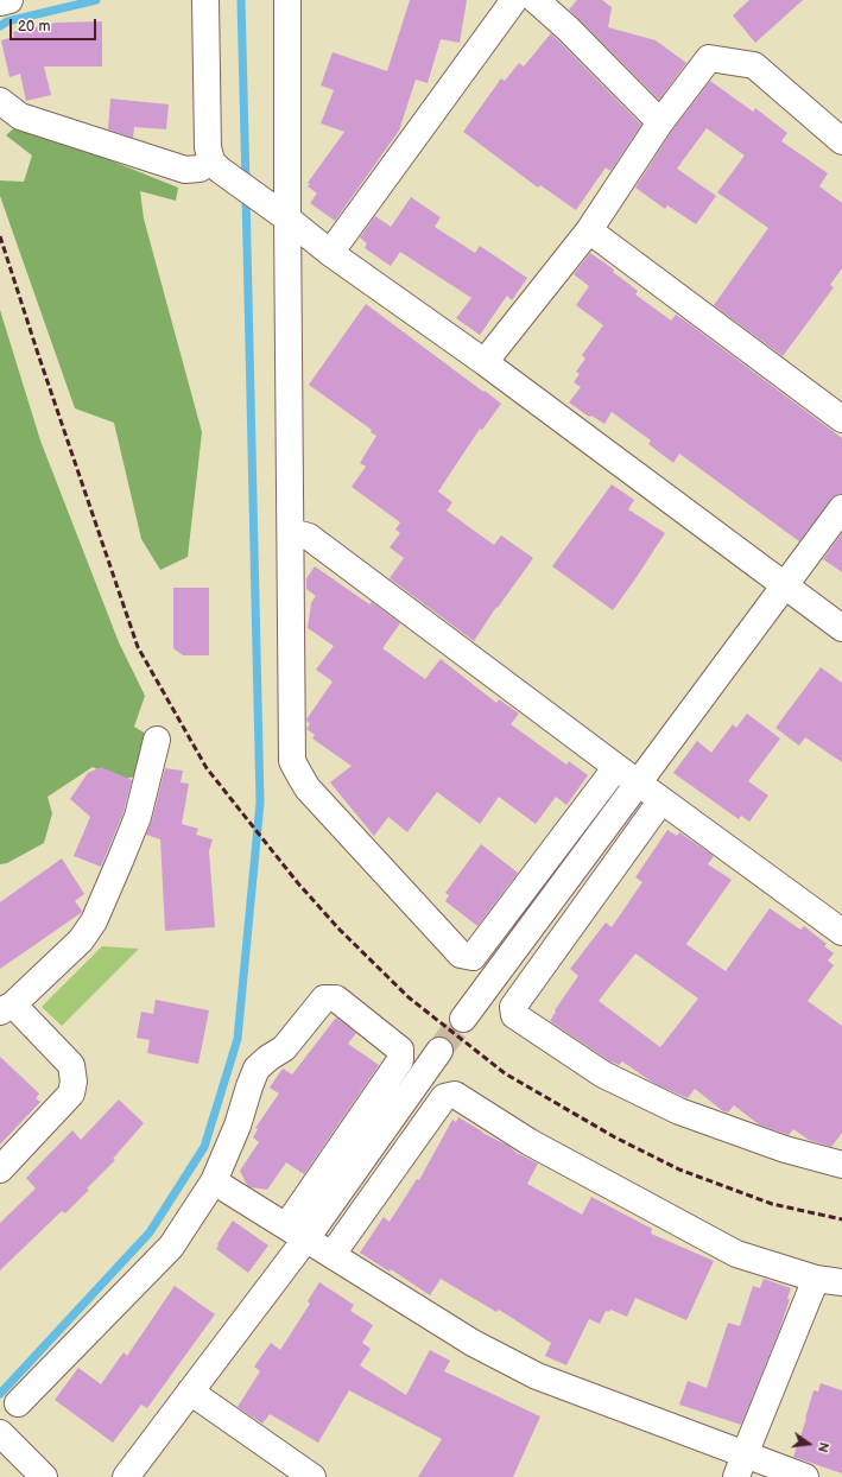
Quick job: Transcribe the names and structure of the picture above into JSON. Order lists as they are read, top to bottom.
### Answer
{
  "scale_bar": "20 m",
  "north": "right"
}
